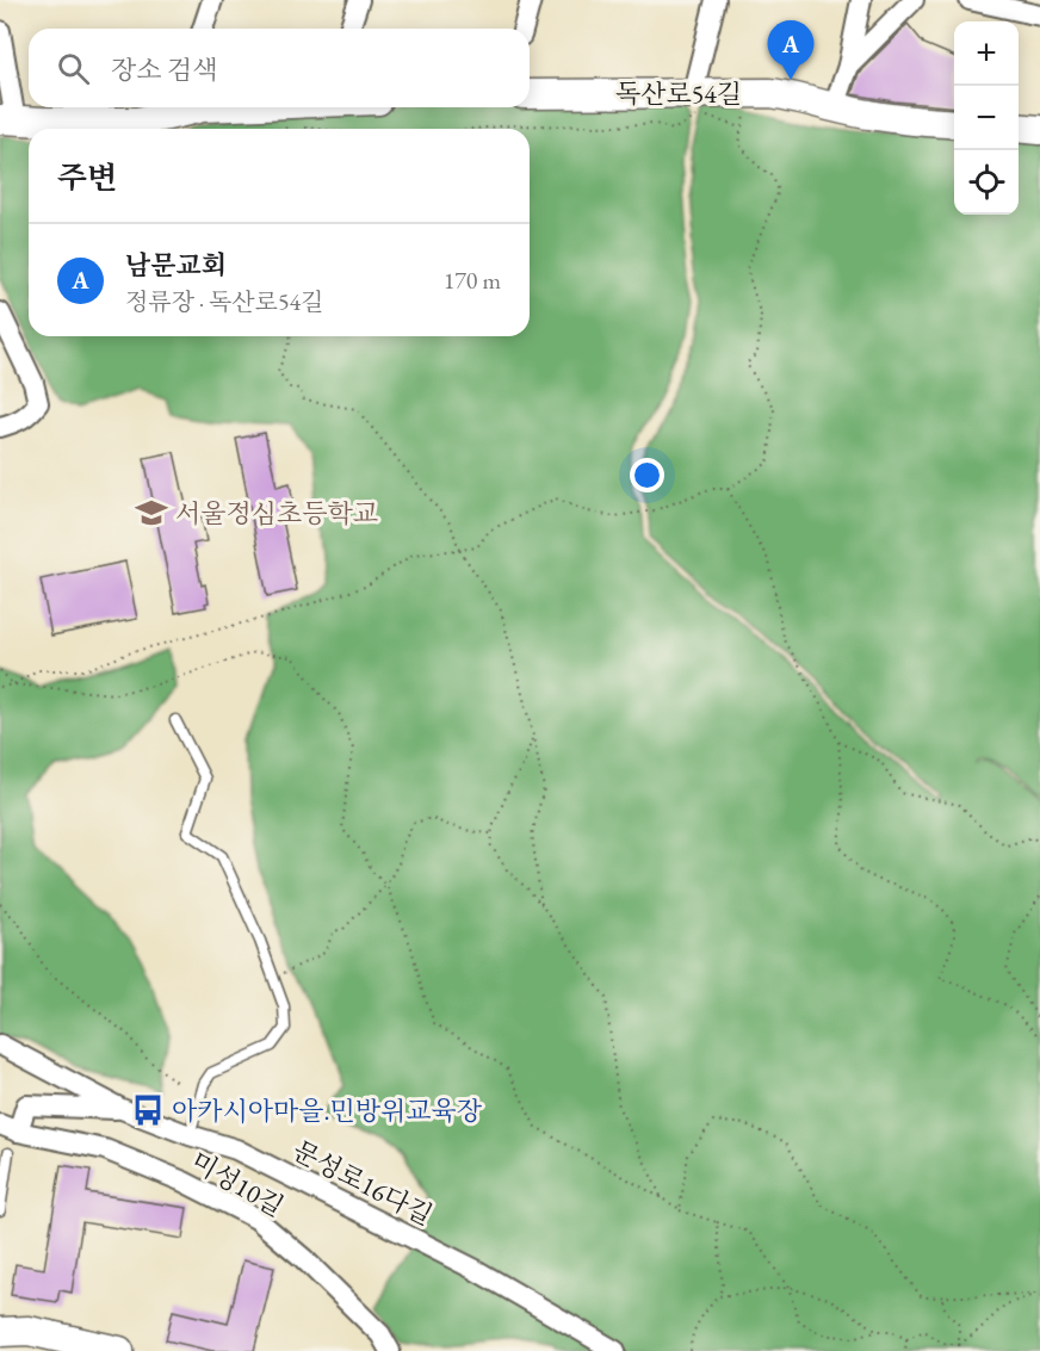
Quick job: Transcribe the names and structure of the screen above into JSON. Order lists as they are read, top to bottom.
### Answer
{
  "streets": {
    "street": ["독산로54길", "문성로16다길", "미성10길"]
  },
  "crossings": [
    ["문성로16다길", "미성10길"]
  ],
  "places": {
    "school or university": ["서울정심초등학교"],
    "bus stop": ["아카시아마을.민방위교육장"]
  },
  "page": {
    "pins": "A",
    "map_buttons": ["+", "−"],
    "search": "장소 검색",
    "heading": "주변",
    "list": [
      {
        "mark": "A",
        "name": "남문교회",
        "note": "정류장 · 독산로54길",
        "value": "170 m"
      }
    ]
  }
}
